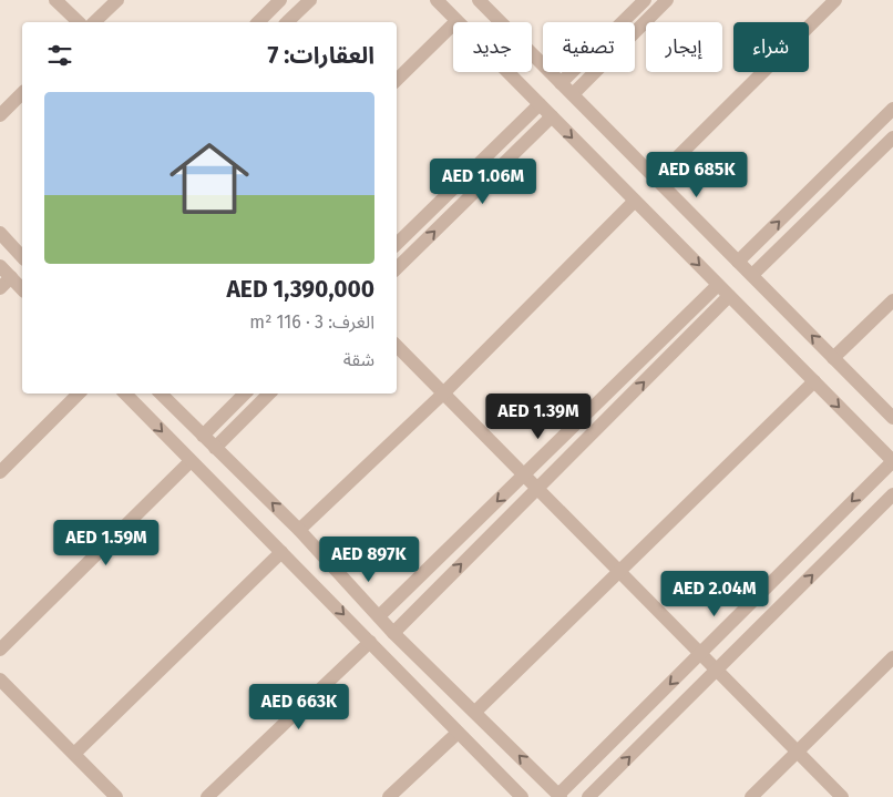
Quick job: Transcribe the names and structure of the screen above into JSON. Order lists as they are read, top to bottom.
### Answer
{
  "page": {
    "chip": [
      "شراء",
      "إيجار",
      "تصفية",
      "جديد"
    ],
    "heading": "العقارات: 7",
    "list": [
      {
        "name": "AED 1,390,000",
        "note": "الغرف: 3 · 116 m² · شقة"
      }
    ],
    "price": [
      "AED 685K",
      "AED 1.06M",
      "AED 1.39M",
      "AED 1.59M",
      "AED 897K",
      "AED 2.04M",
      "AED 663K"
    ]
  }
}
